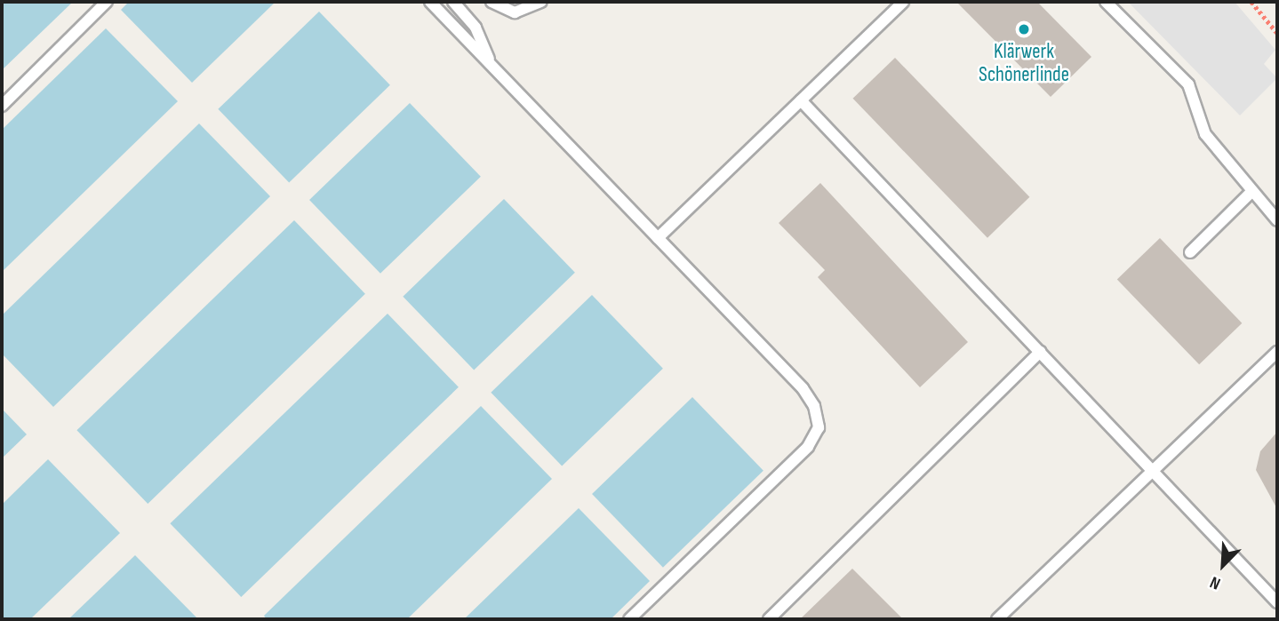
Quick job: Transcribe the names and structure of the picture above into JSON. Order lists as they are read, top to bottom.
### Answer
{
  "places": ["Klärwerk Schönerlinde"],
  "north": "bottom left"
}
